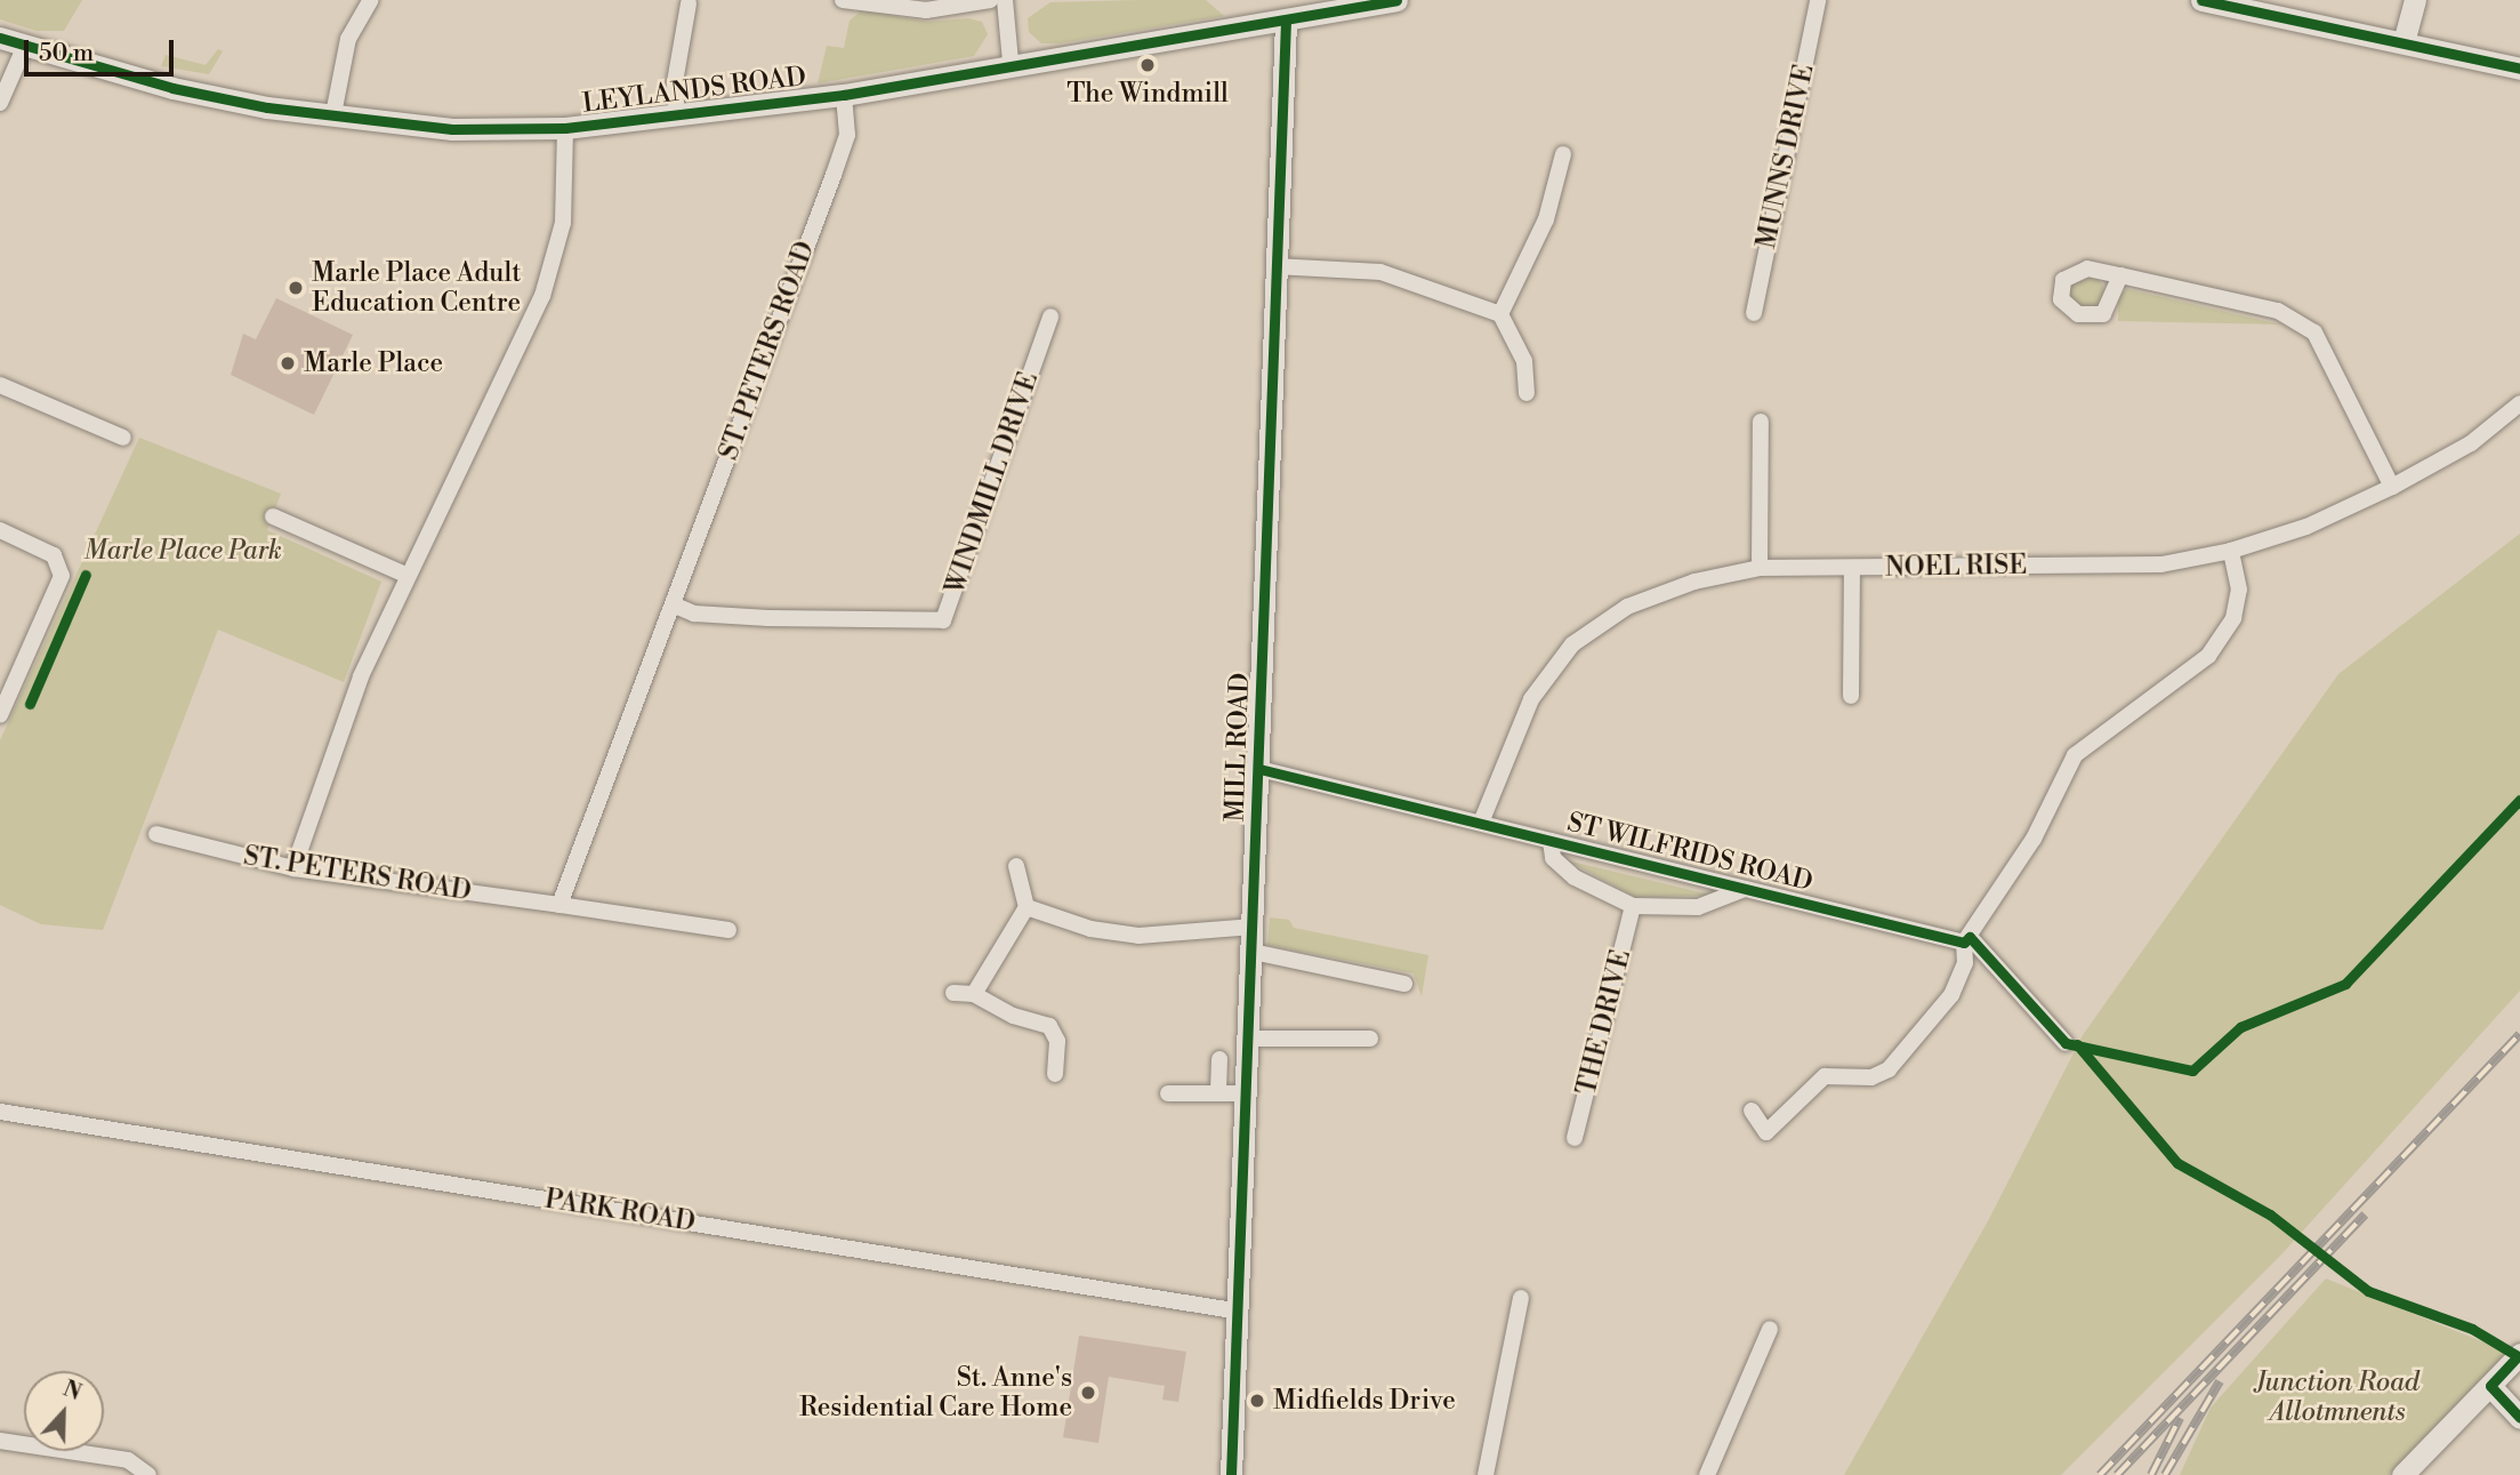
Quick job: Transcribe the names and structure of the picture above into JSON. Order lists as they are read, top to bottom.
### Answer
{
  "streets": {
    "street": [
      "LEYLANDS ROAD",
      "MUNNS DRIVE",
      "ST. PETERS ROAD",
      "WINDMILL DRIVE",
      "NOEL RISE",
      "MILL ROAD",
      "ST WILFRIDS ROAD",
      "THE DRIVE",
      "PARK ROAD"
    ]
  },
  "crossings": [
    ["LEYLANDS ROAD", "ST. PETERS ROAD"],
    ["LEYLANDS ROAD", "MILL ROAD"],
    ["ST. PETERS ROAD", "WINDMILL DRIVE"],
    ["NOEL RISE", "ST WILFRIDS ROAD"],
    ["MILL ROAD", "ST WILFRIDS ROAD"],
    ["MILL ROAD", "PARK ROAD"],
    ["ST WILFRIDS ROAD", "THE DRIVE"]
  ],
  "parks": ["Marle Place Park", "Junction Road Allotmnents"],
  "places": [
    "The Windmill",
    "Marle Place Adult Education Centre",
    "Marle Place",
    "St. Anne's Residential Care Home",
    "Midfields Drive"
  ],
  "scale_bar": "50 m",
  "north": "top"
}
